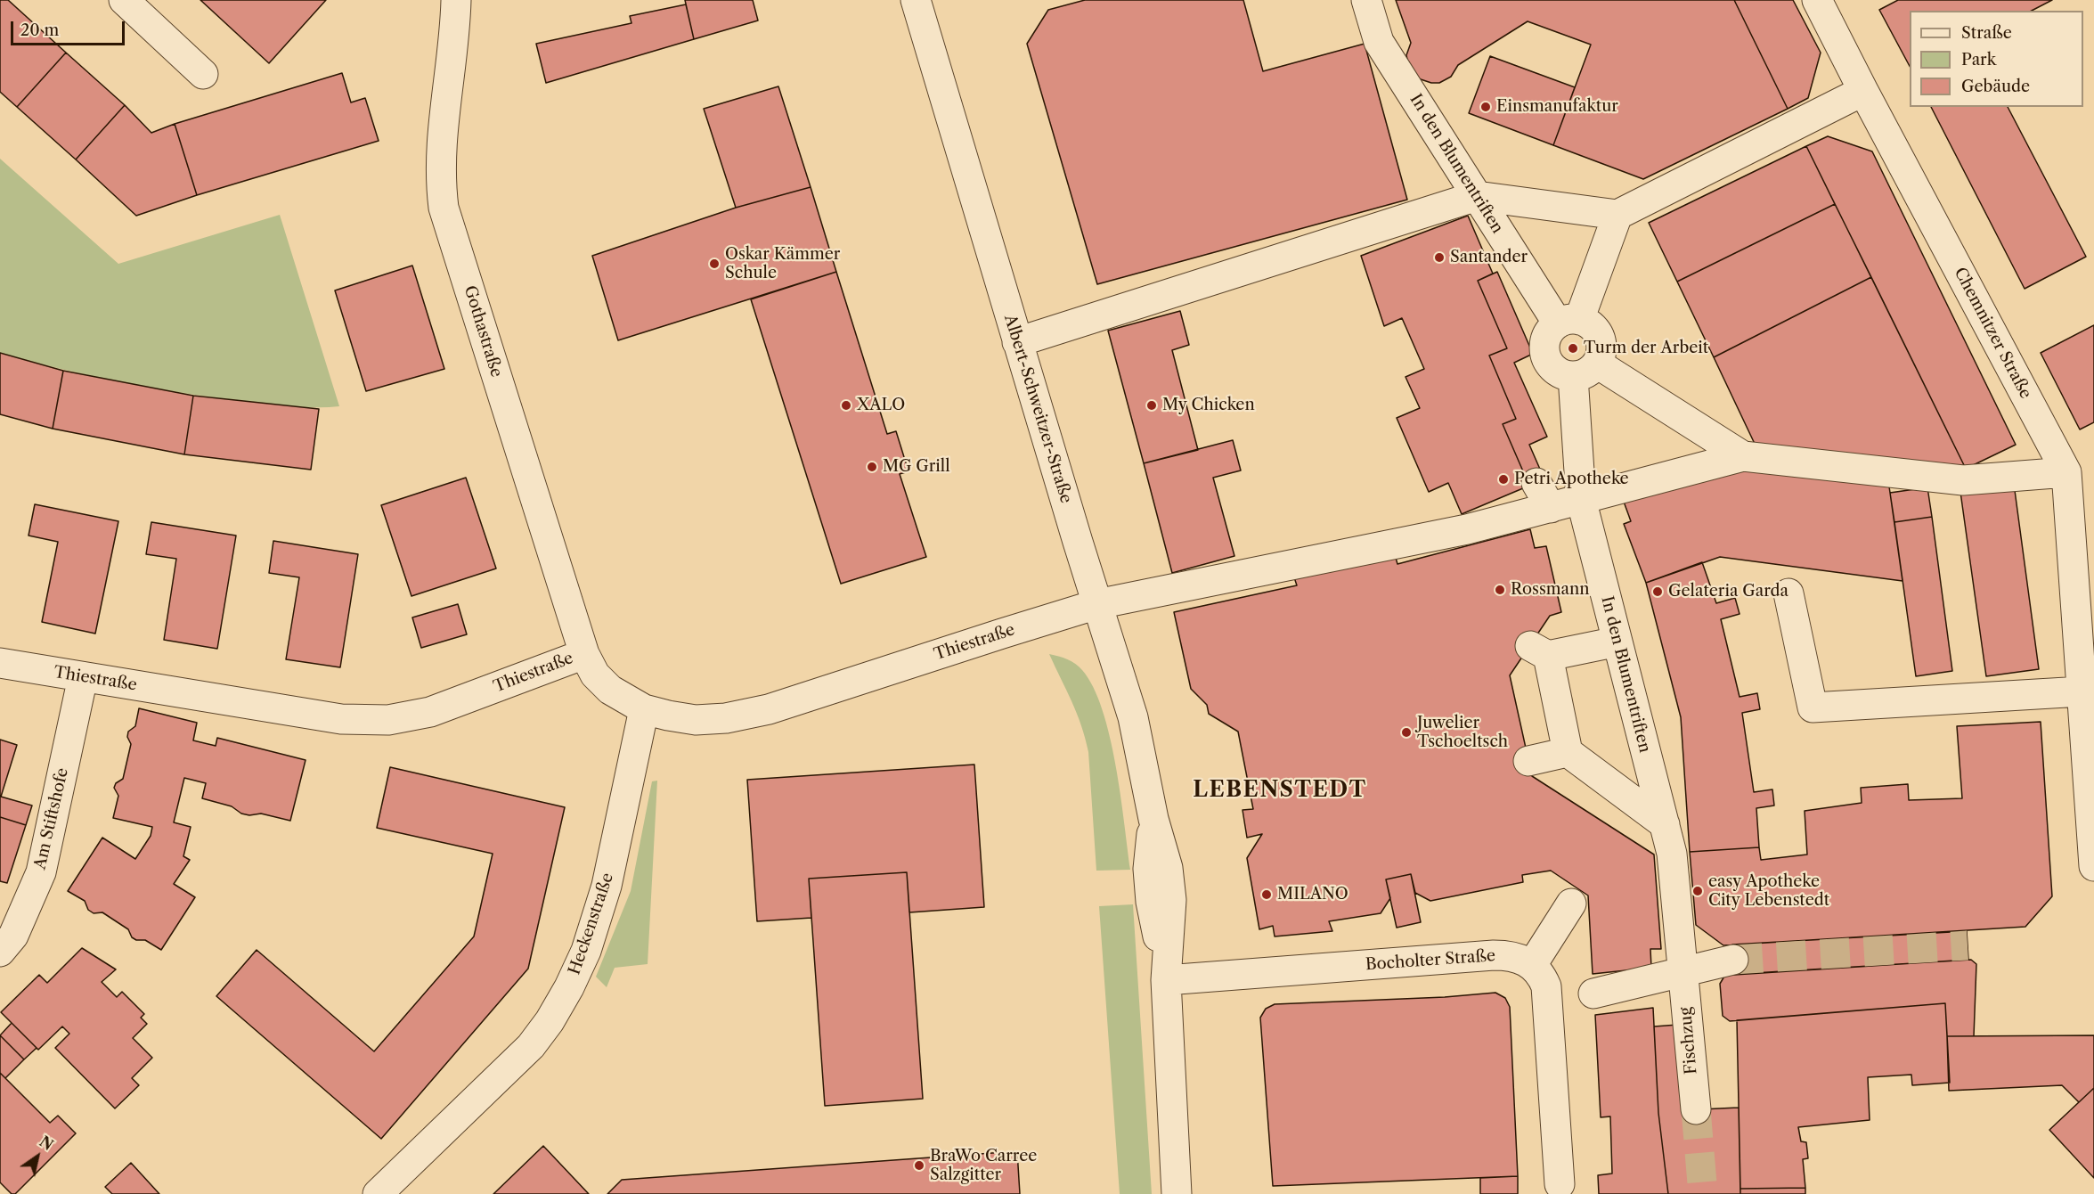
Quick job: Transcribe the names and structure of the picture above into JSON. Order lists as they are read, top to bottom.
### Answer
{
  "streets": {
    "street": [
      "In den Blumentriften",
      "Gothastraße",
      "Chemnitzer Straße",
      "Albert-Schweitzer-Straße",
      "Thiestraße",
      "Am Stiftshofe",
      "Heckenstraße",
      "Bocholter Straße",
      "Fischzug"
    ]
  },
  "crossings": [
    ["In den Blumentriften", "Thiestraße"],
    ["In den Blumentriften", "Fischzug"],
    ["Gothastraße", "Thiestraße"],
    ["Albert-Schweitzer-Straße", "Thiestraße"],
    ["Albert-Schweitzer-Straße", "Bocholter Straße"],
    ["Thiestraße", "Am Stiftshofe"],
    ["Thiestraße", "Heckenstraße"]
  ],
  "districts": ["LEBENSTEDT"],
  "places": [
    "Einsmanufaktur",
    "Santander",
    "Oskar Kämmer Schule",
    "Turm der Arbeit",
    "XALO",
    "My Chicken",
    "MG Grill",
    "Petri Apotheke",
    "Rossmann",
    "Gelateria Garda",
    "Juwelier Tschoeltsch",
    "easy Apotheke City Lebenstedt",
    "MILANO",
    "BraWo Carree Salzgitter"
  ],
  "legend": ["Straße", "Park", "Gebäude"],
  "scale_bar": "20 m",
  "north": "top right"
}
